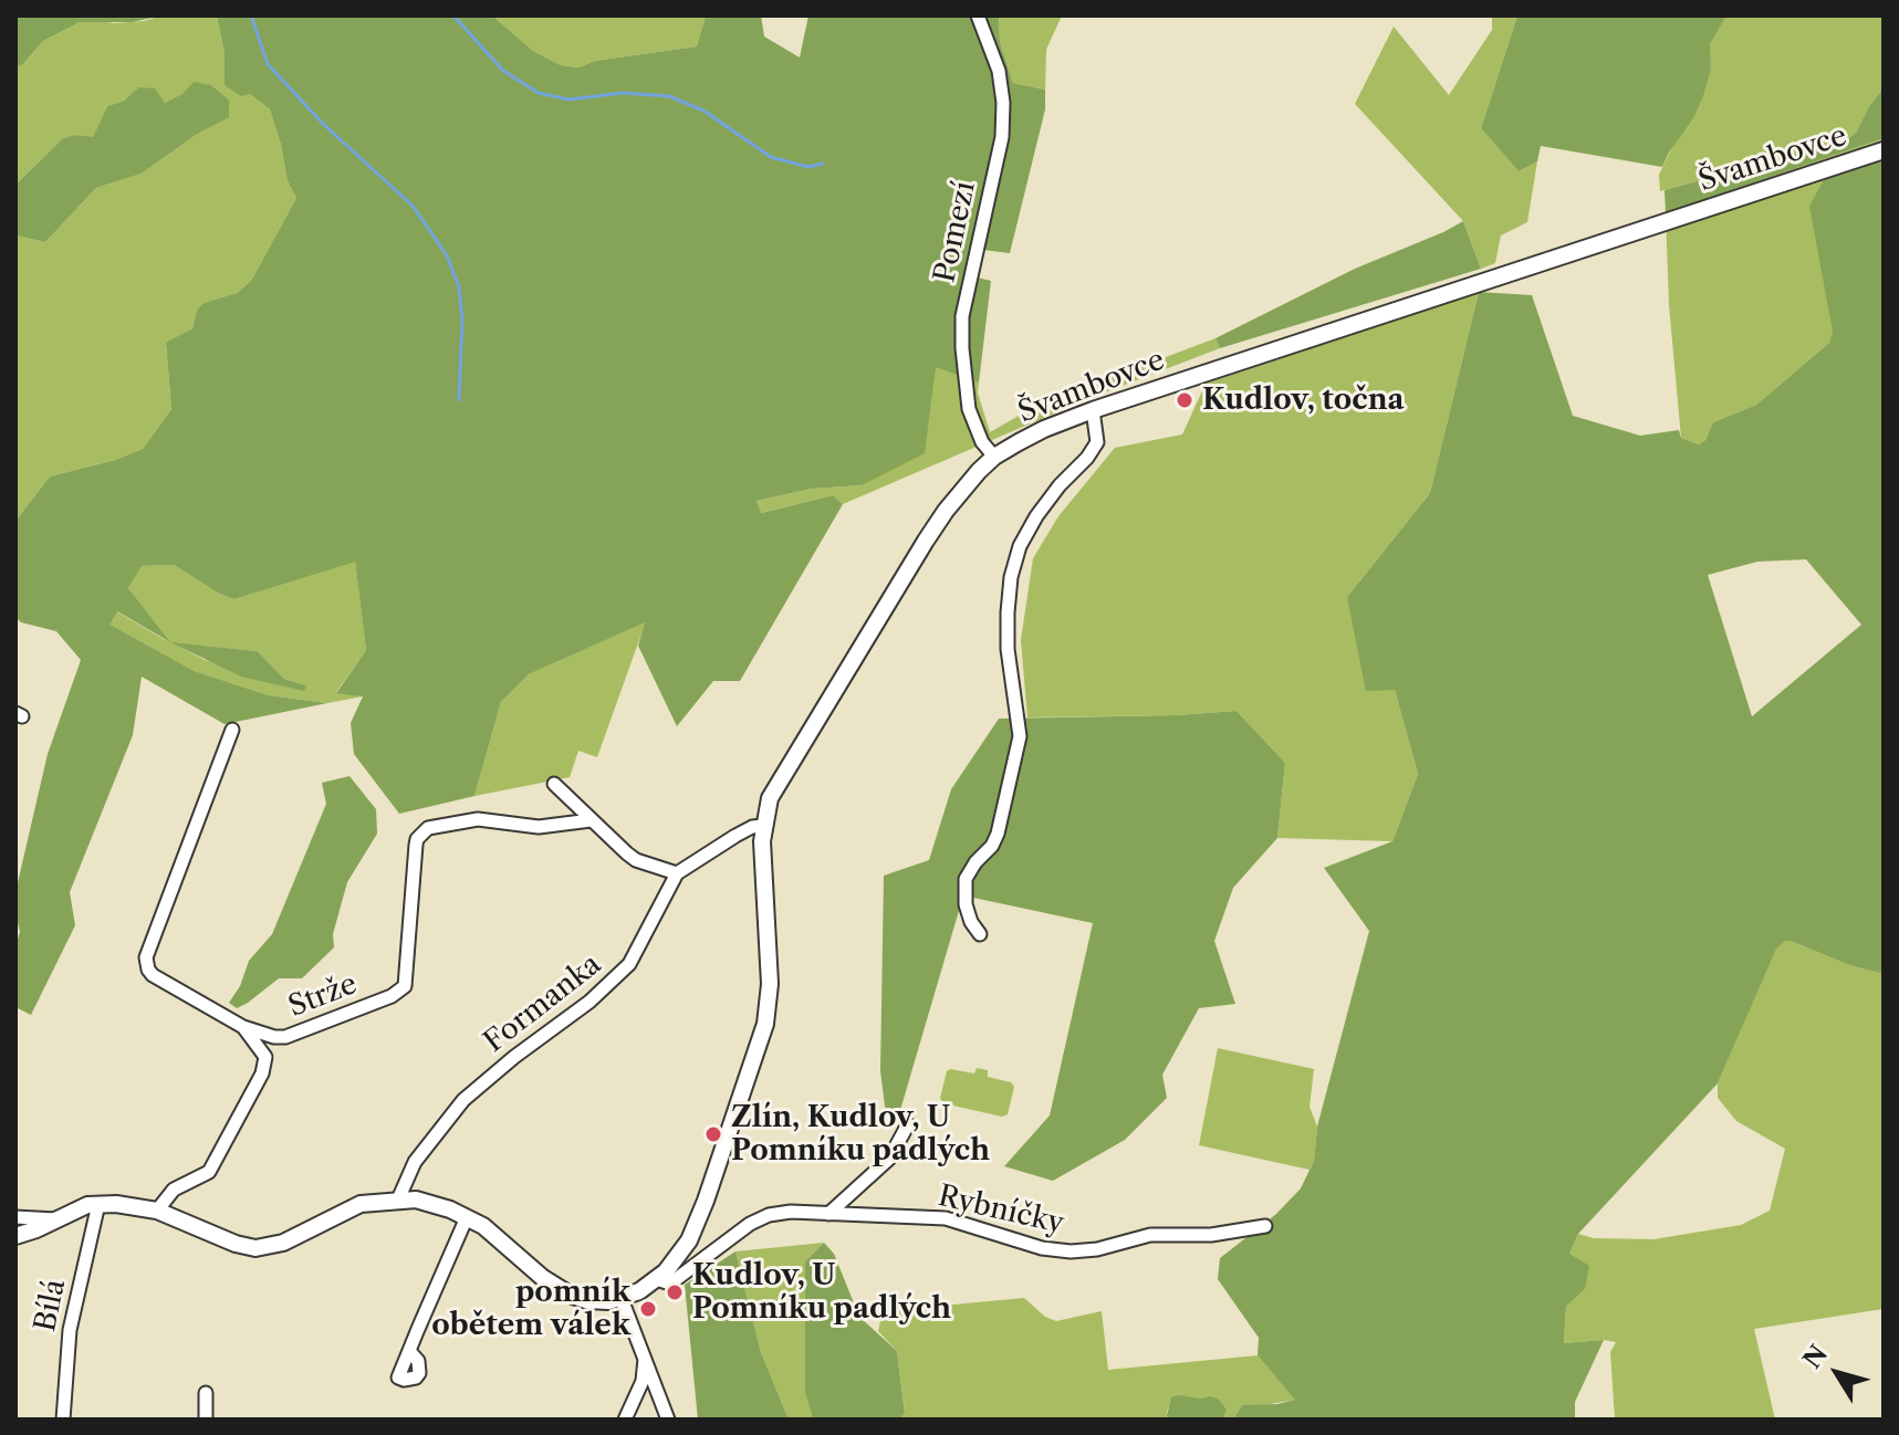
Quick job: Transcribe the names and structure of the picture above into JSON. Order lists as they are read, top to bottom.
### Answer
{
  "streets": {
    "street": [
      "Švambovce",
      "Pomezí",
      "Strže",
      "Formanka",
      "Rybníčky",
      "Bílá"
    ]
  },
  "crossings": [
    ["Švambovce", "Pomezí"],
    ["Švambovce", "Rybníčky"]
  ],
  "places": [
    "Kudlov, točna",
    "Zlín, Kudlov, U Pomníku padlých",
    "Kudlov, U Pomníku padlých",
    "pomník obětem válek"
  ],
  "north": "top left"
}
